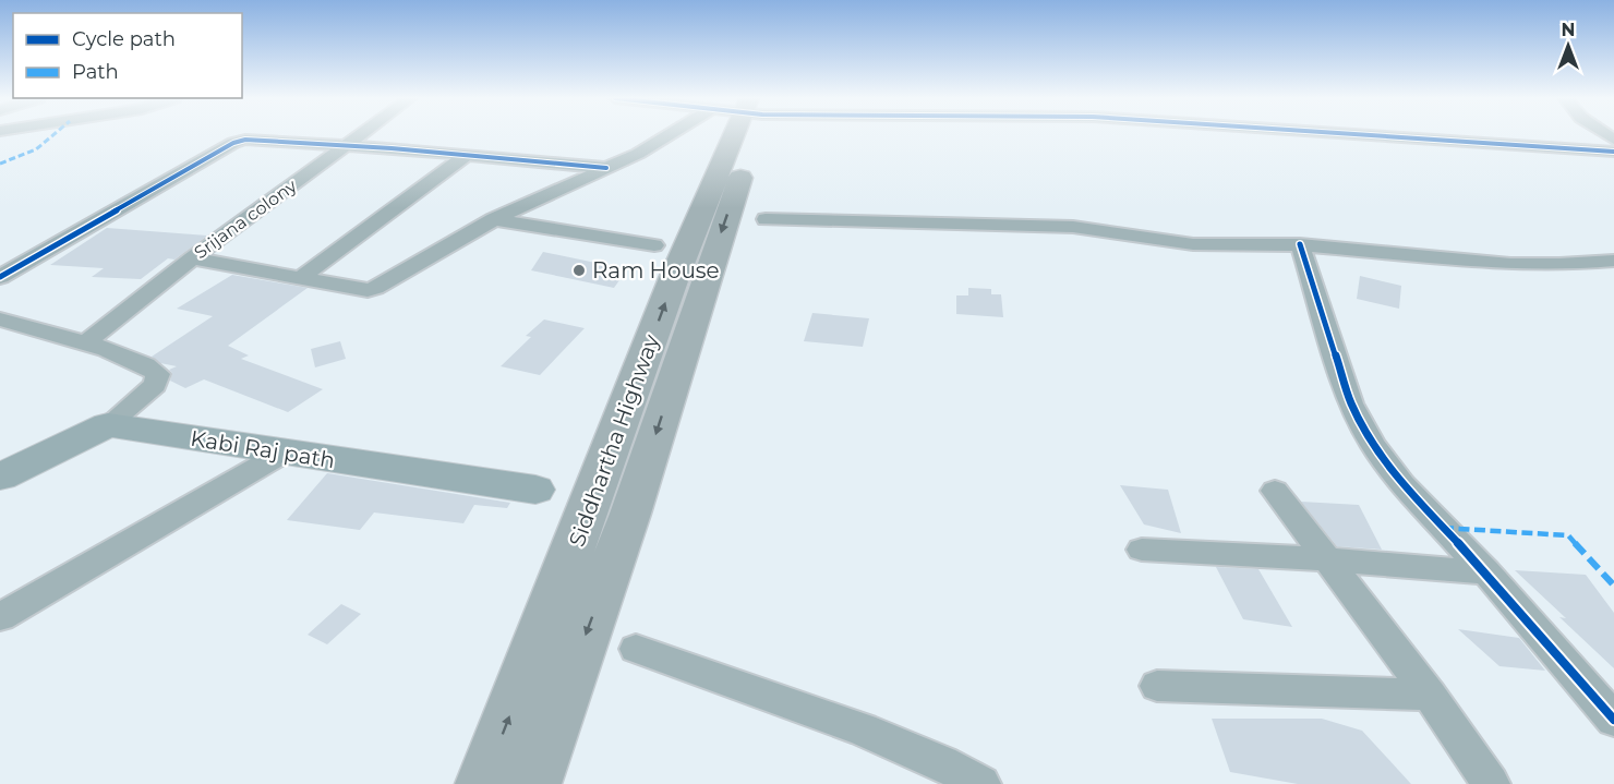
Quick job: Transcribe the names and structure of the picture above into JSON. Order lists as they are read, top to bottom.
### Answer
{
  "streets": {
    "highway": ["Siddhartha Highway"],
    "street": ["Srijana colony", "Kabi Raj path"]
  },
  "places": ["Ram House"],
  "legend": ["Cycle path", "Path"],
  "north": "top"
}
